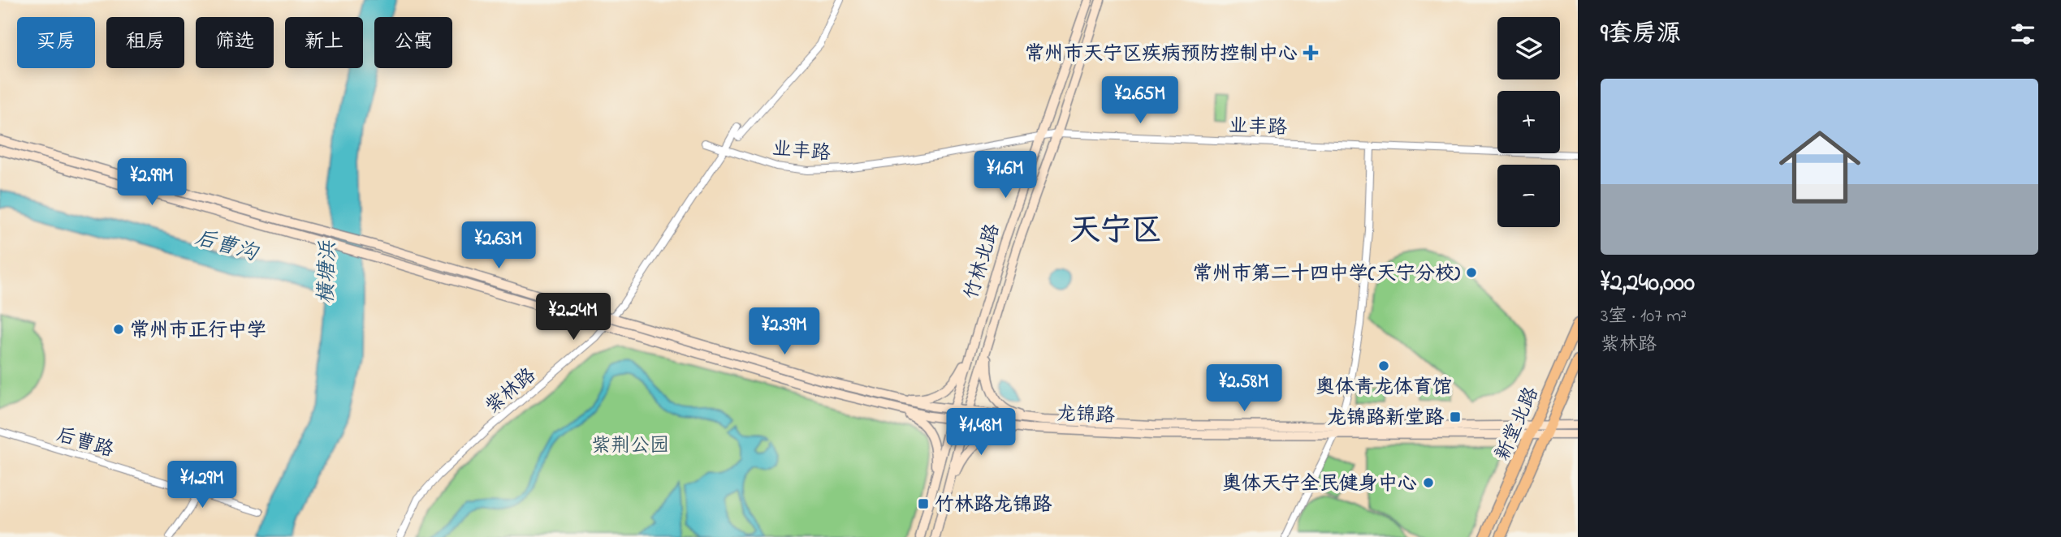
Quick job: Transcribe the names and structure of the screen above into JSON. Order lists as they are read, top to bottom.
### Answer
{
  "streets": {
    "main road": ["竹林北路", "龙锦路", "新堂北路"],
    "street": ["业丰路", "紫林路", "后曹路"]
  },
  "crossings": [
    ["业丰路", "竹林北路"],
    ["业丰路", "紫林路"],
    ["竹林北路", "龙锦路"],
    ["紫林路", "龙锦路"],
    ["龙锦路", "新堂北路"]
  ],
  "districts": ["天宁区"],
  "water": ["后曹沟", "横塘浜"],
  "parks": ["紫荆公园"],
  "places": {
    "health": ["常州市天宁区疾病预防控制中心"],
    "other": [
      "常州市第二十四中学(天宁分校)",
      "常州市正行中学",
      "奥体青龙体育馆",
      "奥体天宁全民健身中心"
    ],
    "transit": ["龙锦路新堂路", "竹林路龙锦路"]
  },
  "page": {
    "heading": "9套房源",
    "map_buttons": ["+", "−"],
    "chip": [
      "买房",
      "租房",
      "筛选",
      "新上",
      "公寓"
    ],
    "list": [
      {
        "name": "¥2,240,000",
        "note": "3室 · 107 m² · 紫林路"
      }
    ],
    "price": [
      "¥2.65M",
      "¥1.6M",
      "¥2.99M",
      "¥2.63M",
      "¥2.24M",
      "¥2.39M",
      "¥2.58M",
      "¥1.48M",
      "¥1.29M"
    ]
  }
}
